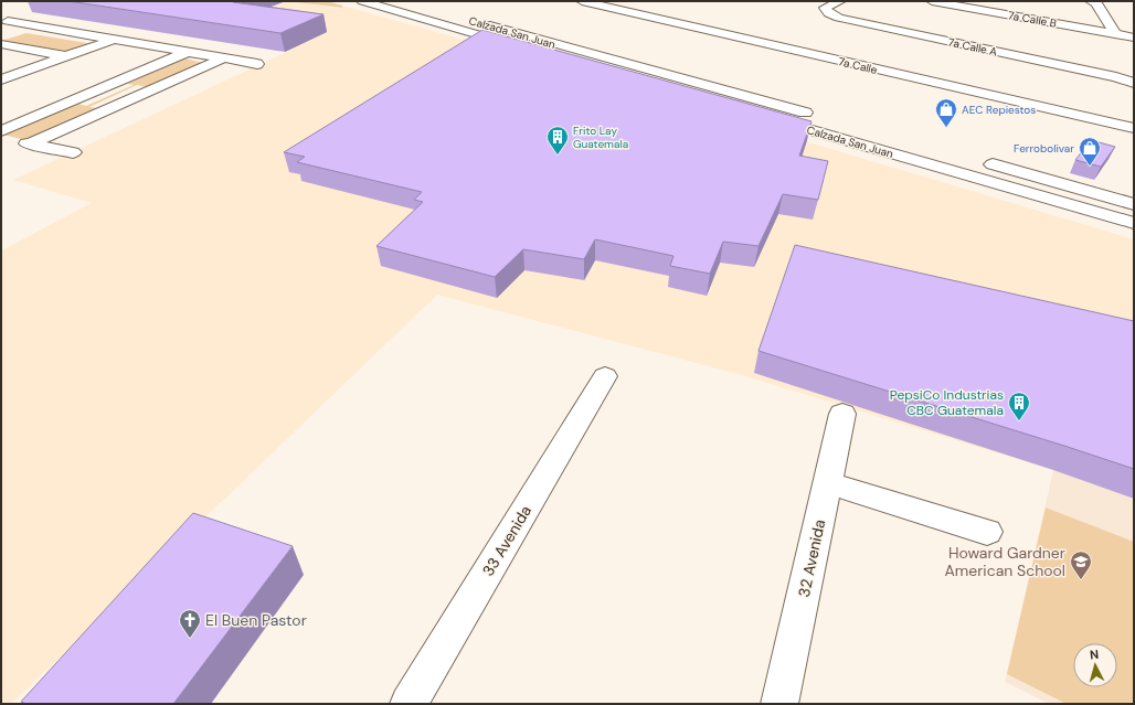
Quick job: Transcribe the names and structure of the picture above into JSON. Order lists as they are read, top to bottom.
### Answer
{
  "streets": {
    "street": [
      "7a Calle B",
      "Calzada San Juan",
      "7a Calle A",
      "7a Calle",
      "33 Avenida",
      "32 Avenida"
    ]
  },
  "places": {
    "shop": ["AEC Repiestos", "Ferrobolivar"],
    "building": ["Frito Lay Guatemala", "PepsiCo Industrias CBC Guatemala"],
    "school or university": ["Howard Gardner American School"],
    "church": ["El Buen Pastor"]
  },
  "north": "top"
}
